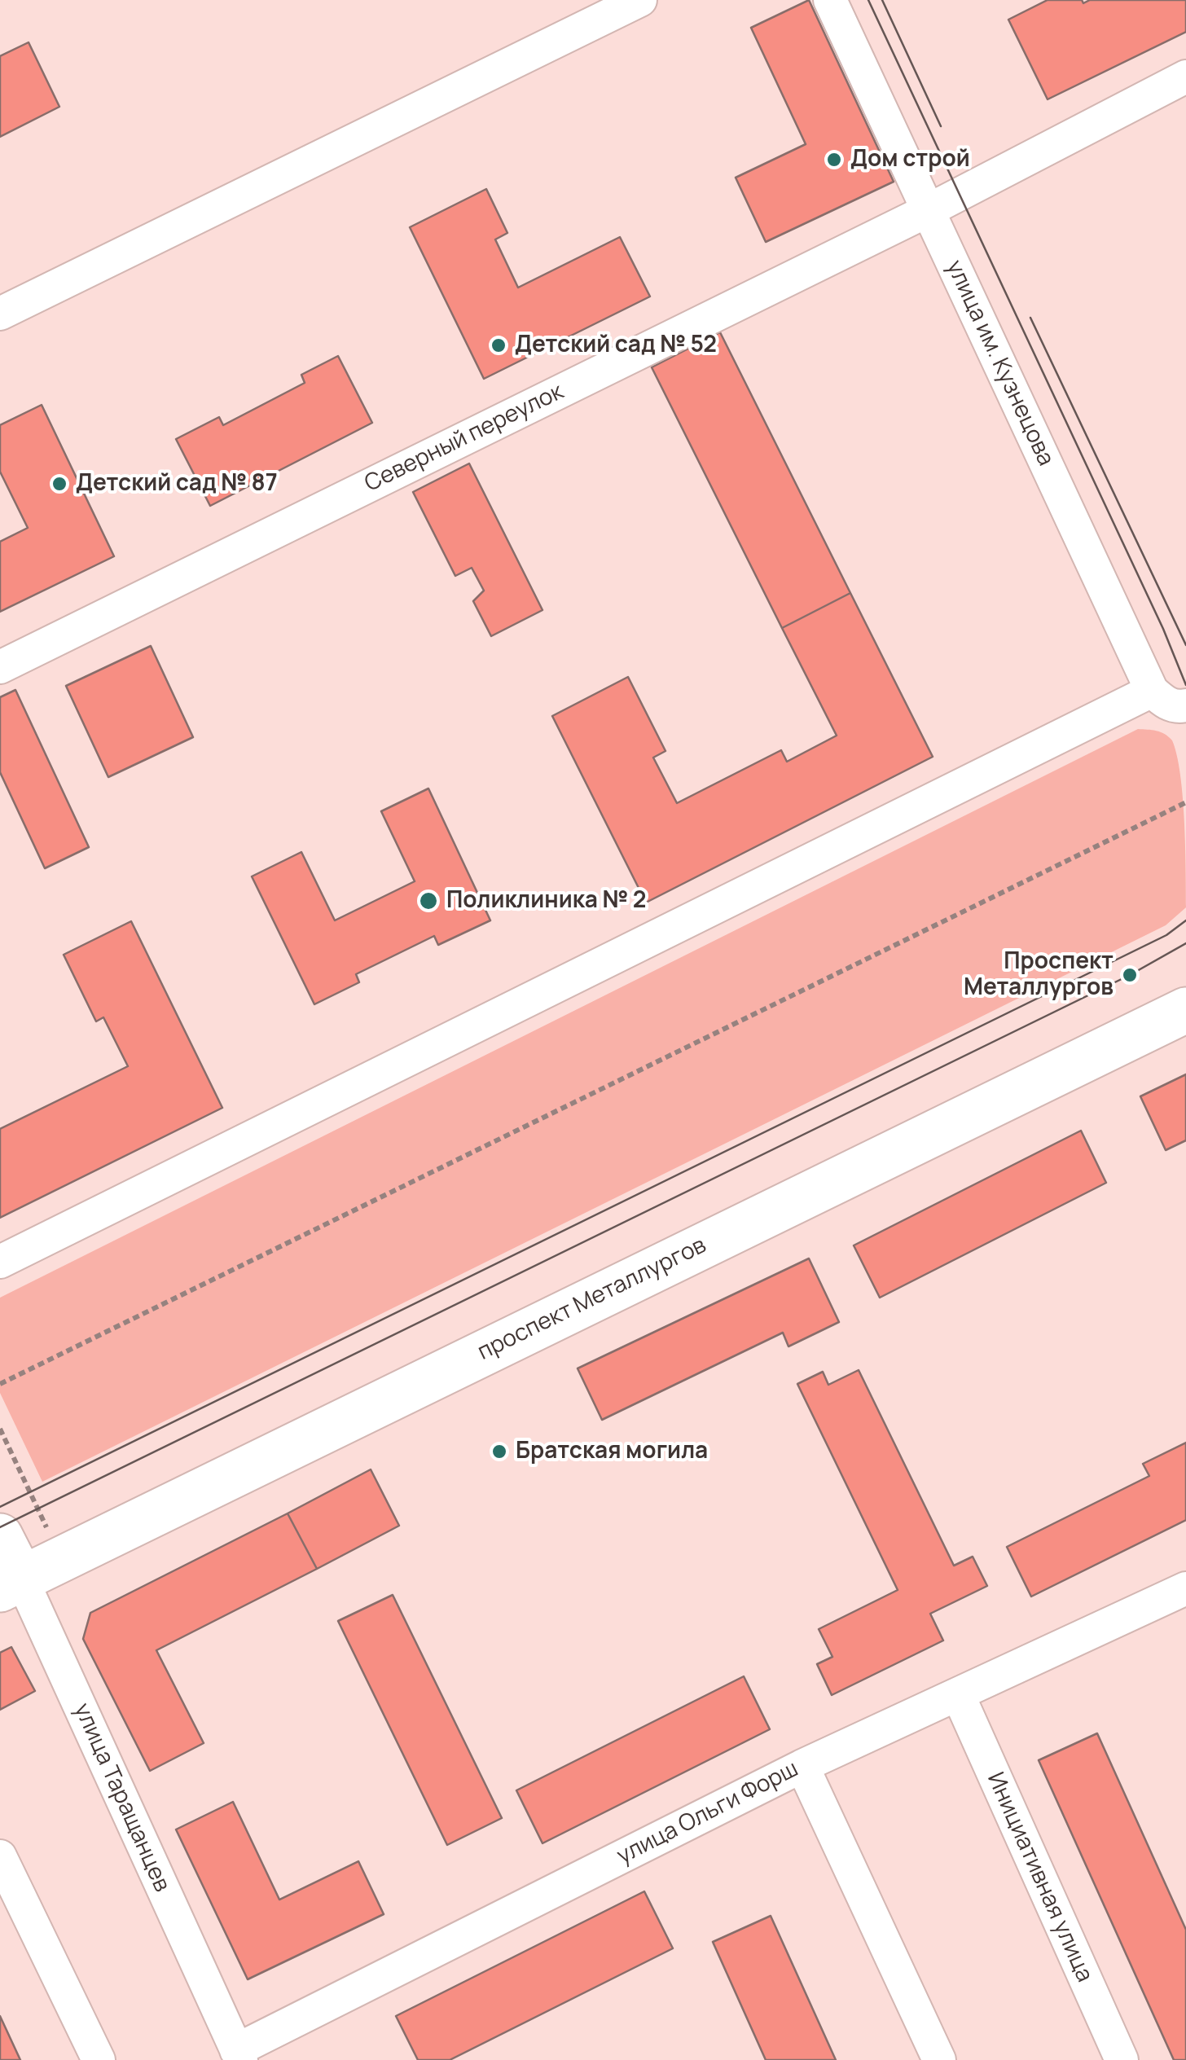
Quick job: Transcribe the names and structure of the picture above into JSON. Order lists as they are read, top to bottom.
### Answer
{
  "streets": {
    "main road": ["проспект Металлургов", "улица Таращанцев"],
    "street": [
      "улица им. Кузнецова",
      "Северный переулок",
      "улица Ольги Форш",
      "Инициативная улица"
    ]
  },
  "crossings": [
    ["улица им. Кузнецова", "Северный переулок"],
    ["проспект Металлургов", "улица Таращанцев"],
    ["улица Таращанцев", "улица Ольги Форш"],
    ["улица Ольги Форш", "Инициативная улица"]
  ],
  "places": [
    "Дом строй",
    "Детский сад № 52",
    "Детский сад № 87",
    "Поликлиника № 2",
    "Проспект Металлургов",
    "Братская могила"
  ]
}
